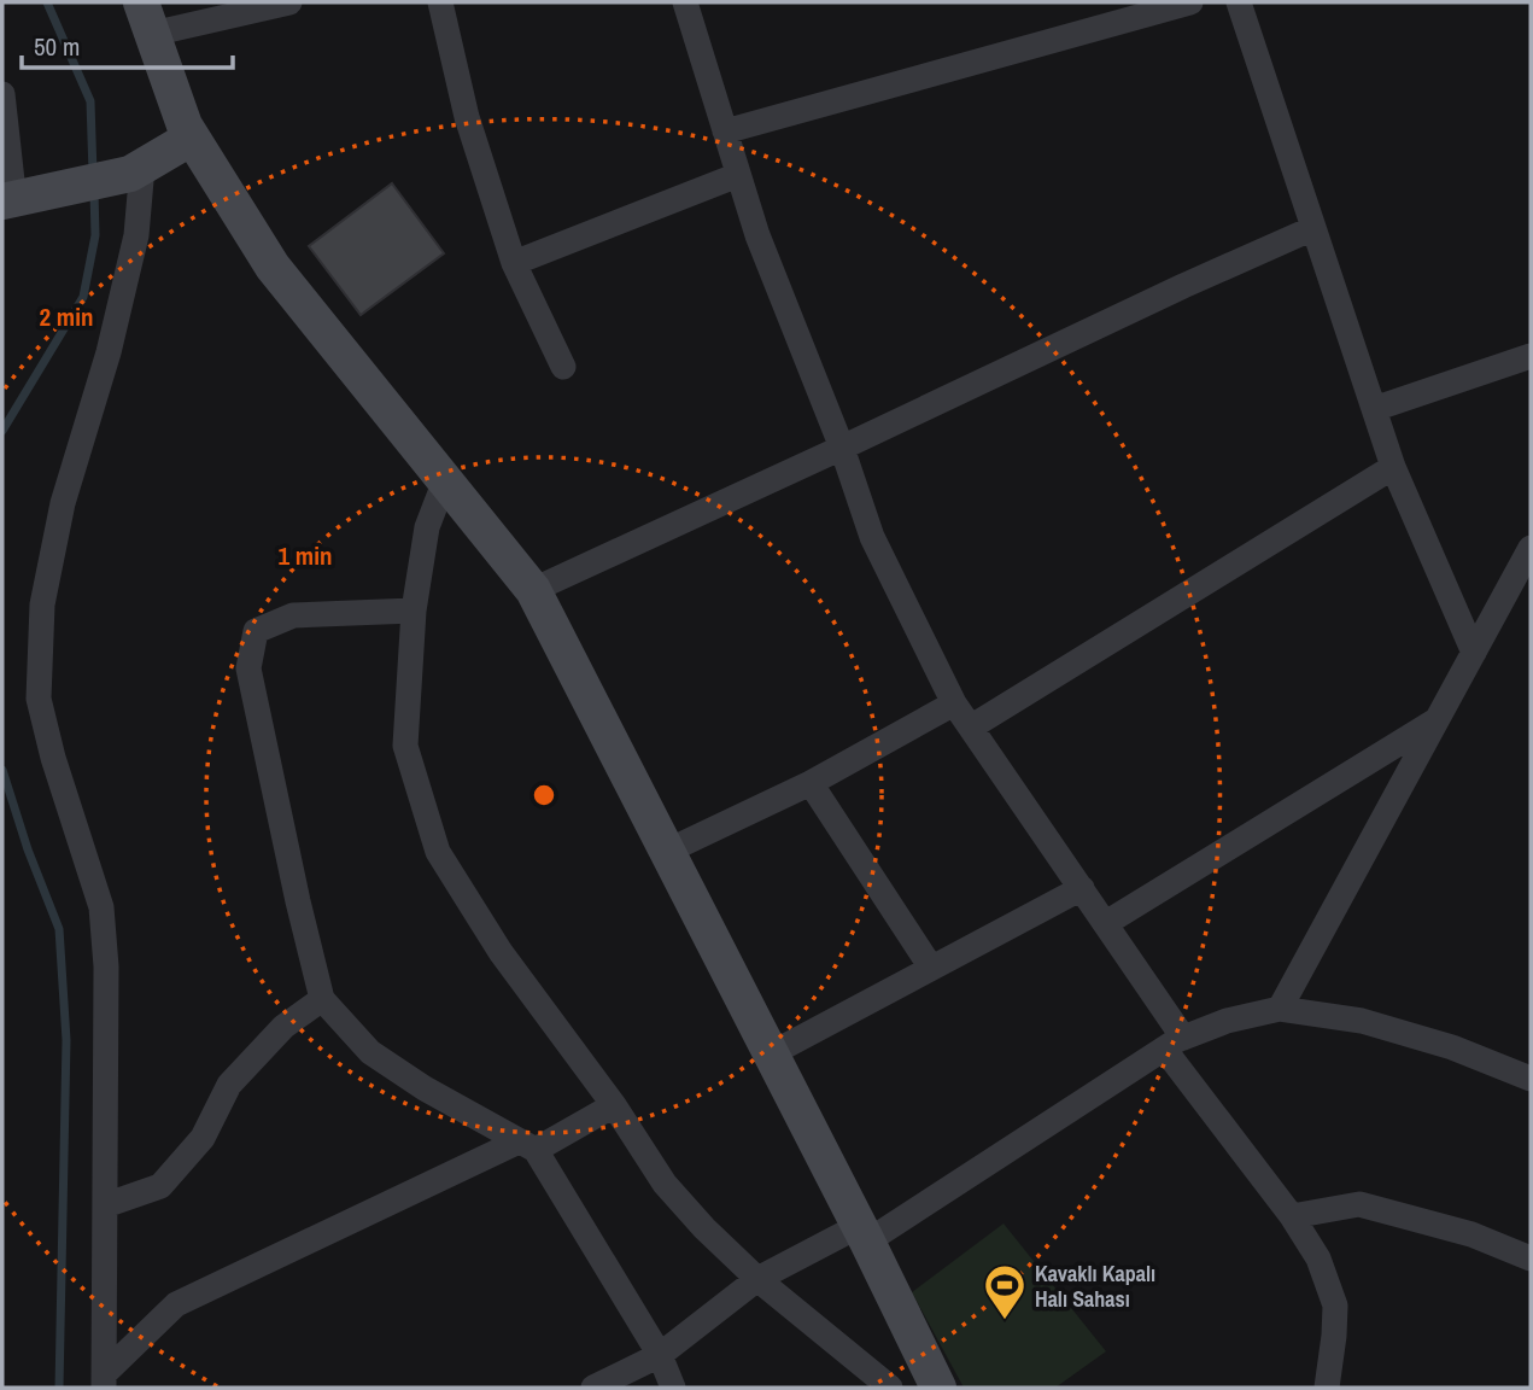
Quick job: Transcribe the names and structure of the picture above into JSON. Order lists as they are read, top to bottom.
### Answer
{
  "places": {
    "sports": ["Kavaklı Kapalı Halı Sahası"]
  },
  "scale_bar": "50 m",
  "rings": ["2 min", "1 min"]
}
